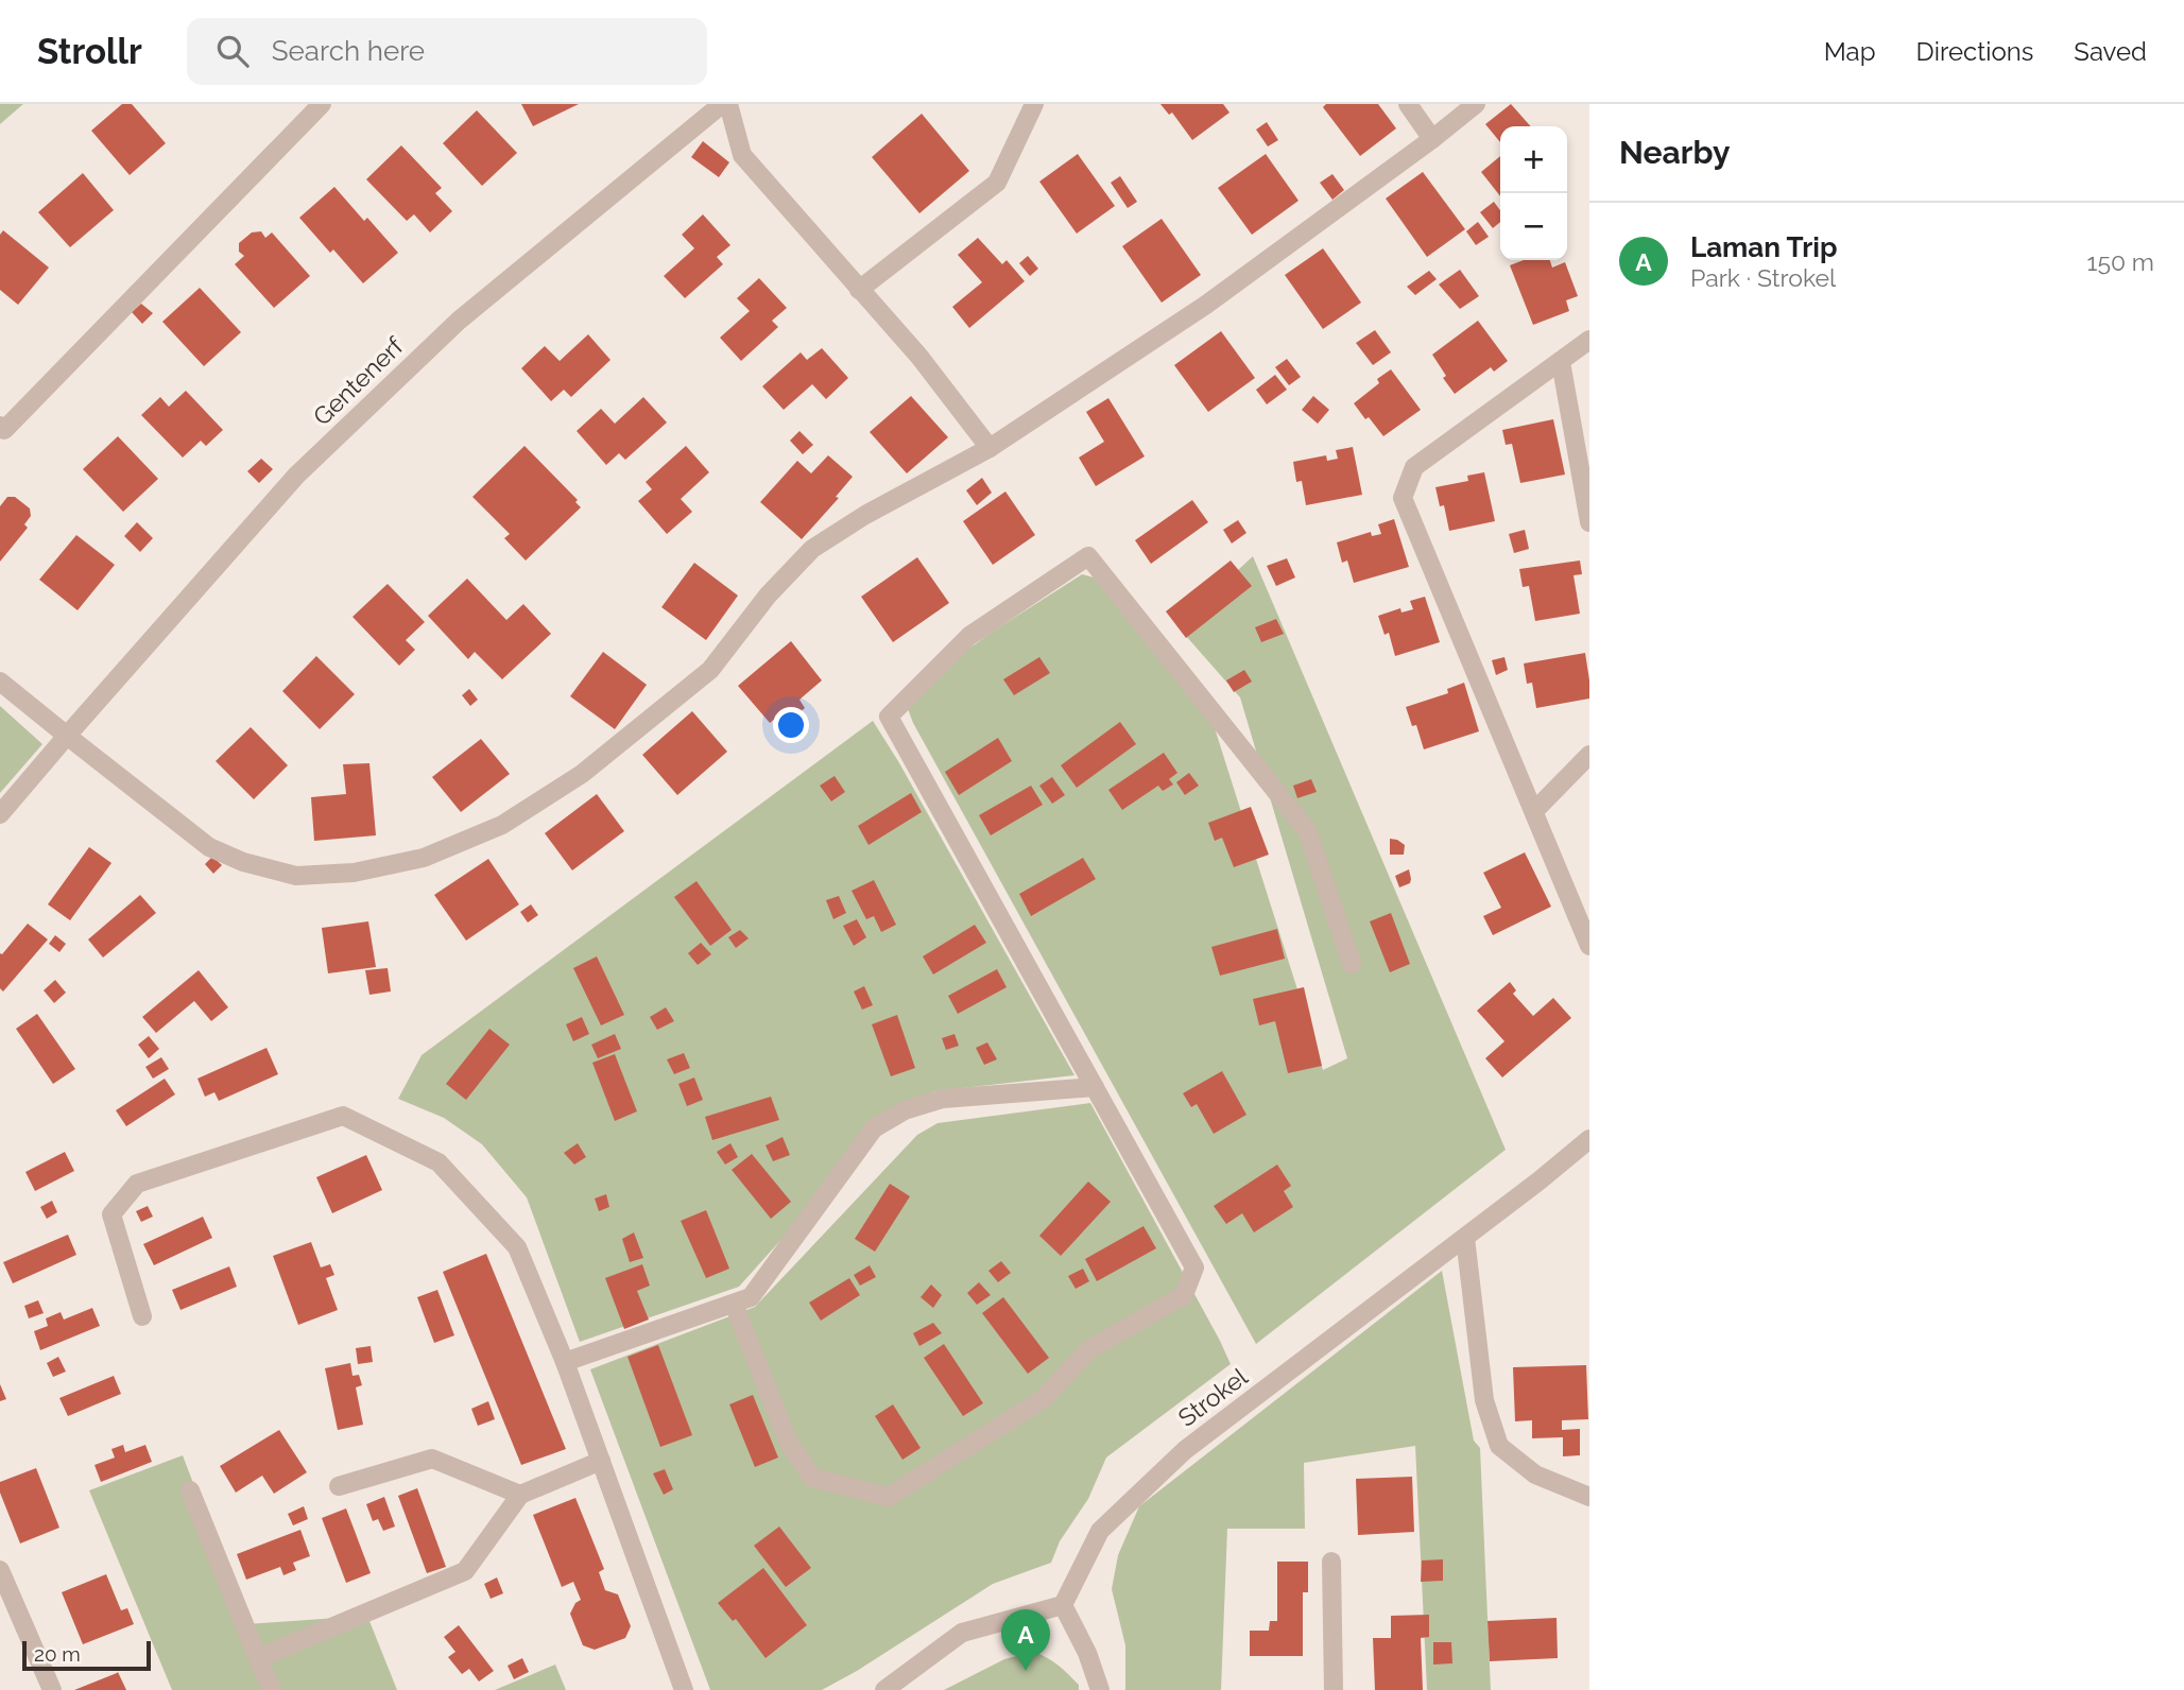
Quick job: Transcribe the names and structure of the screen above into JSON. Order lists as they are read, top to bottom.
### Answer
{
  "streets": {
    "street": ["Gentenerf", "Strokel"]
  },
  "scale_bar": "20 m",
  "page": {
    "header": "Strollr",
    "search": "Search here",
    "nav": ["Map", "Directions", "Saved"],
    "heading": "Nearby",
    "map_buttons": ["+", "−"],
    "list": [
      {
        "mark": "A",
        "name": "Laman Trip",
        "note": "Park · Strokel",
        "value": "150 m"
      }
    ],
    "pins": "A",
    "scale": "20 m"
  }
}
